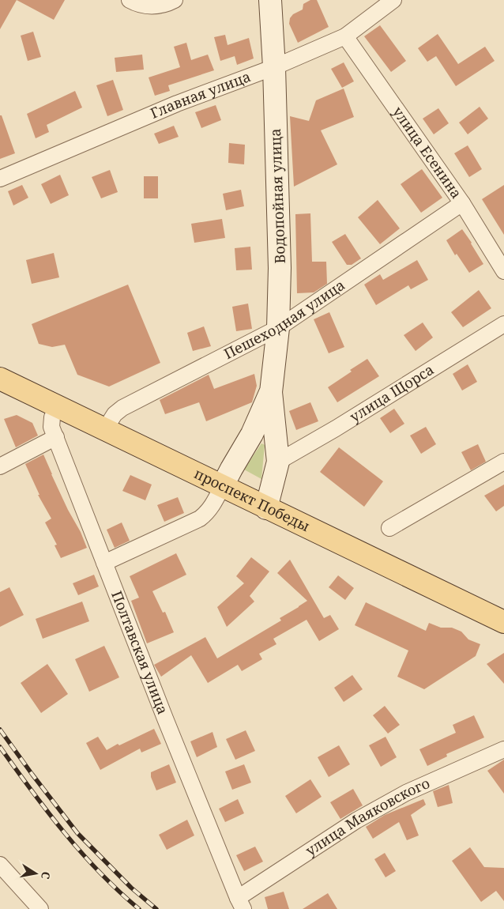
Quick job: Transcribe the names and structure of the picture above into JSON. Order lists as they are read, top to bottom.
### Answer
{
  "streets": {
    "main road": ["Водопойная улица", "проспект Победы"],
    "street": [
      "Главная улица",
      "улица Есенина",
      "Пешеходная улица",
      "улица Щорса",
      "Полтавская улица",
      "улица Маяковского"
    ]
  },
  "crossings": [
    ["Главная улица", "улица Есенина"],
    ["Главная улица", "Водопойная улица"],
    ["улица Есенина", "Пешеходная улица"],
    ["Водопойная улица", "Пешеходная улица"],
    ["Водопойная улица", "улица Щорса"],
    ["Водопойная улица", "проспект Победы"],
    ["Пешеходная улица", "проспект Победы"],
    ["проспект Победы", "Полтавская улица"],
    ["Полтавская улица", "улица Маяковского"]
  ],
  "north": "right"
}
